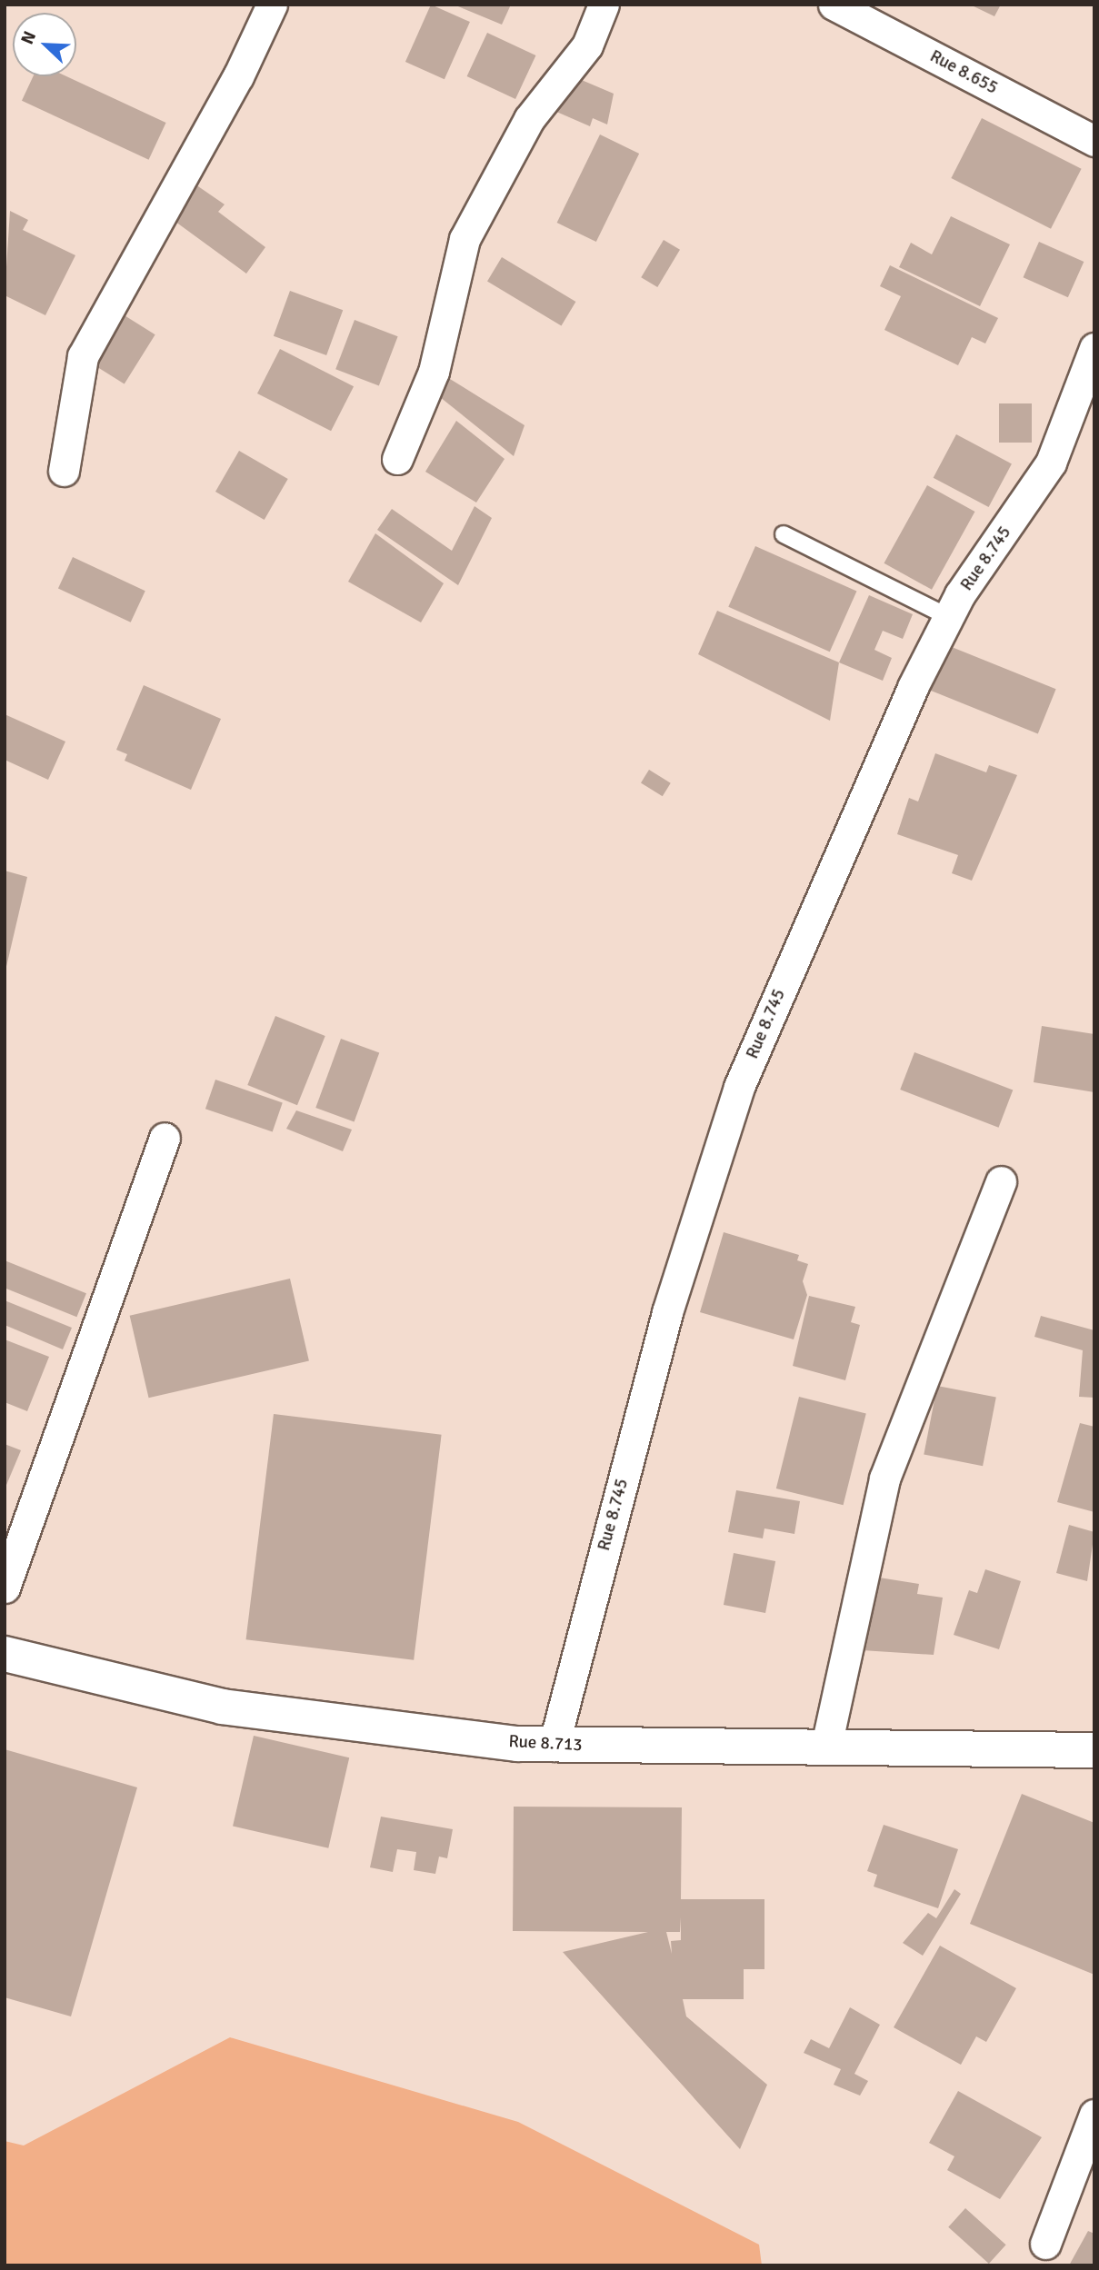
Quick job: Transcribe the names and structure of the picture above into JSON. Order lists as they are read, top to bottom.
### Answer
{
  "streets": {
    "main road": ["Rue 8.713"],
    "street": ["Rue 8.655", "Rue 8.745"]
  },
  "crossings": [
    ["Rue 8.745", "Rue 8.713"]
  ],
  "north": "top left"
}
